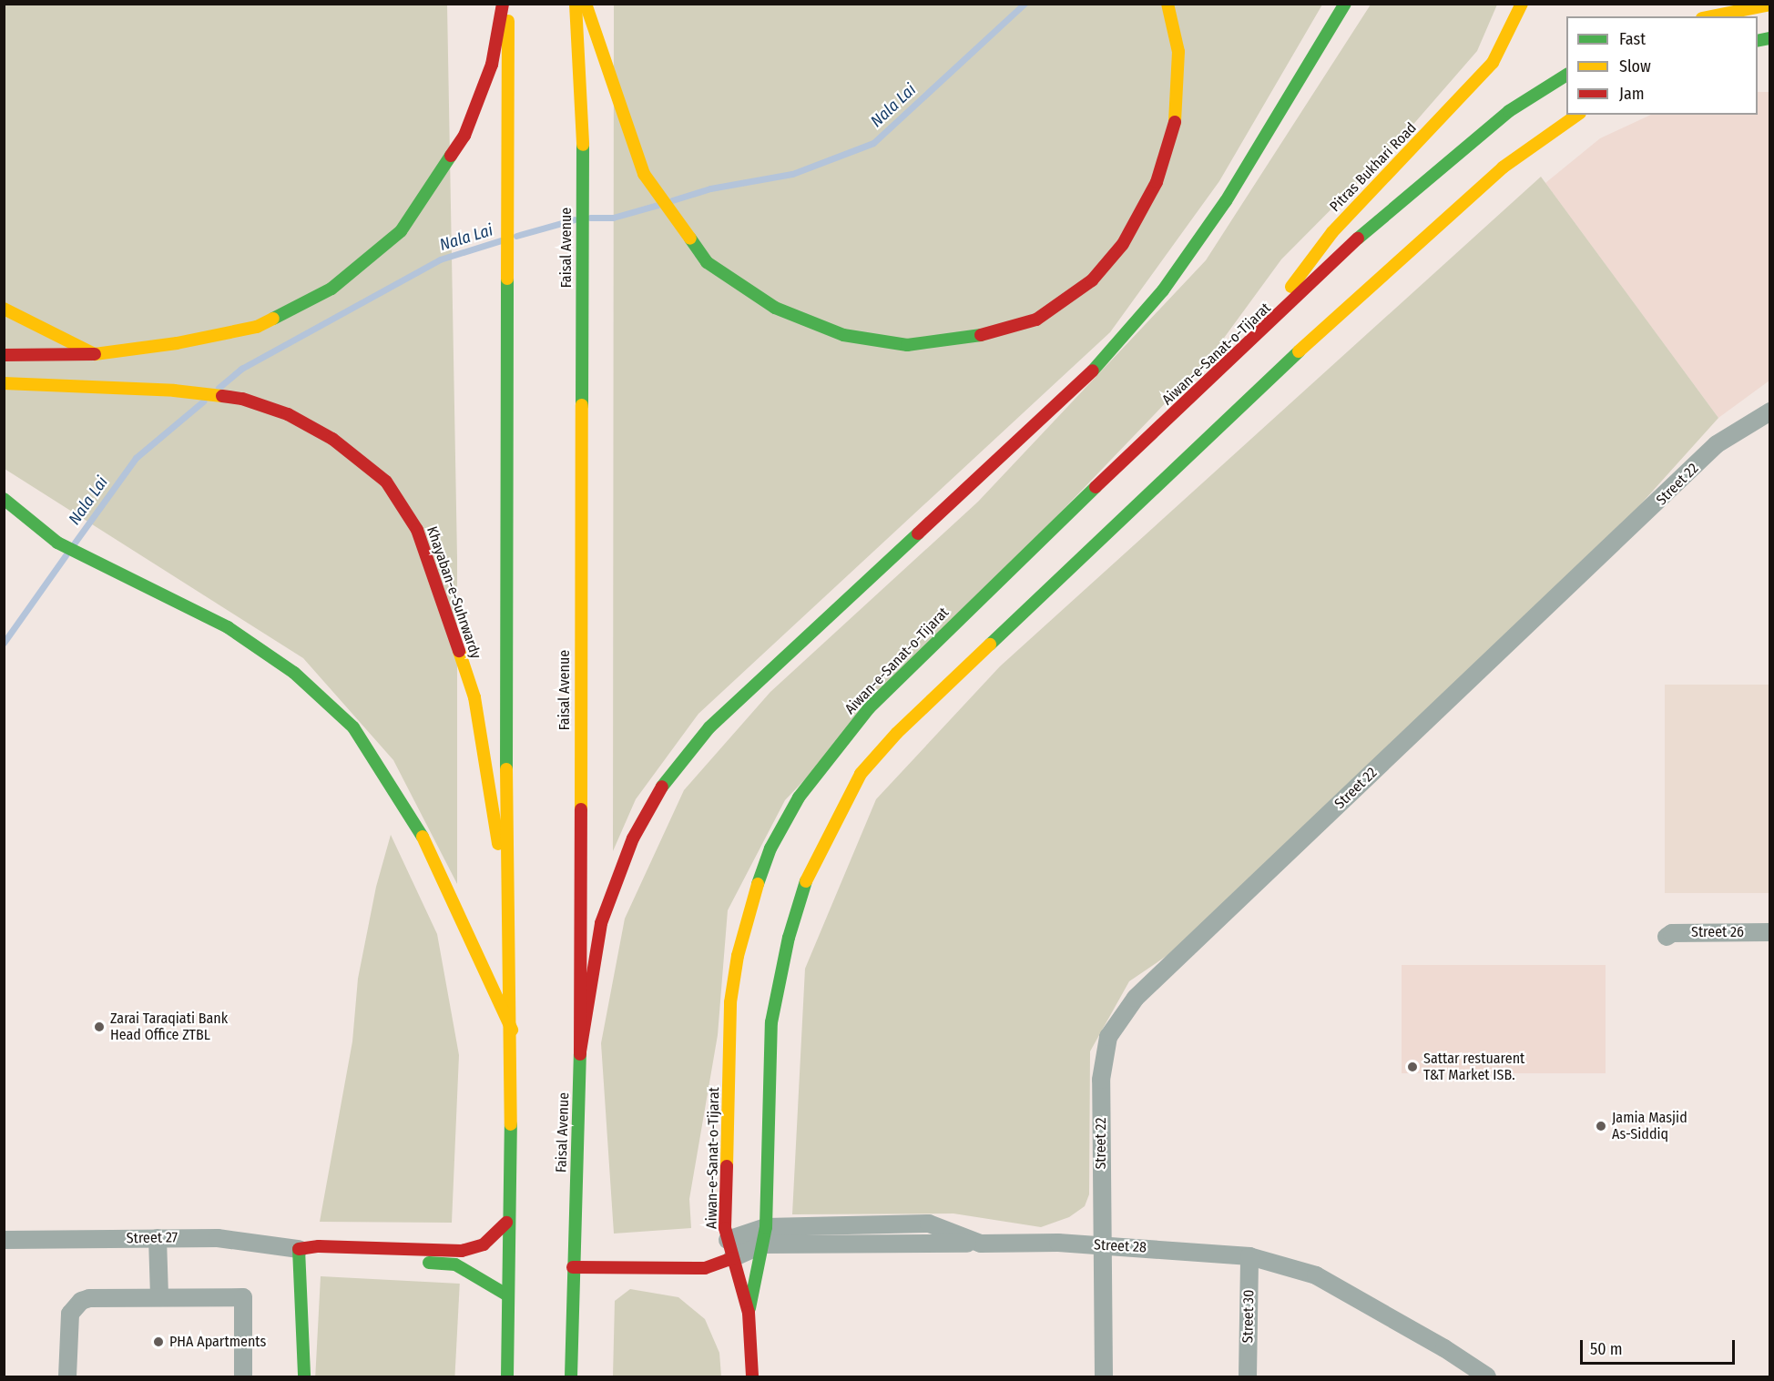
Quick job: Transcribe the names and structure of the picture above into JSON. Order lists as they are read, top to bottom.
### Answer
{
  "streets": {
    "main road": [
      "Pitras Bukhari Road",
      "Faisal Avenue",
      "Aiwan-e-Sanat-o-Tijarat",
      "Khayaban-e-Suhrwardy"
    ],
    "street": [
      "Street 22",
      "Street 26",
      "Street 27",
      "Street 28",
      "Street 30"
    ]
  },
  "crossings": [
    ["Pitras Bukhari Road", "Aiwan-e-Sanat-o-Tijarat"],
    ["Aiwan-e-Sanat-o-Tijarat", "Street 28"],
    ["Street 22", "Street 28"],
    ["Street 28", "Street 30"]
  ],
  "water": ["Nala Lai"],
  "places": [
    "Zarai Taraqiati Bank Head Office ZTBL",
    "Sattar restuarent T&T Market ISB.",
    "Jamia Masjid As-Siddiq",
    "PHA Apartments"
  ],
  "legend": ["Fast", "Slow", "Jam"],
  "scale_bar": "50 m"
}
